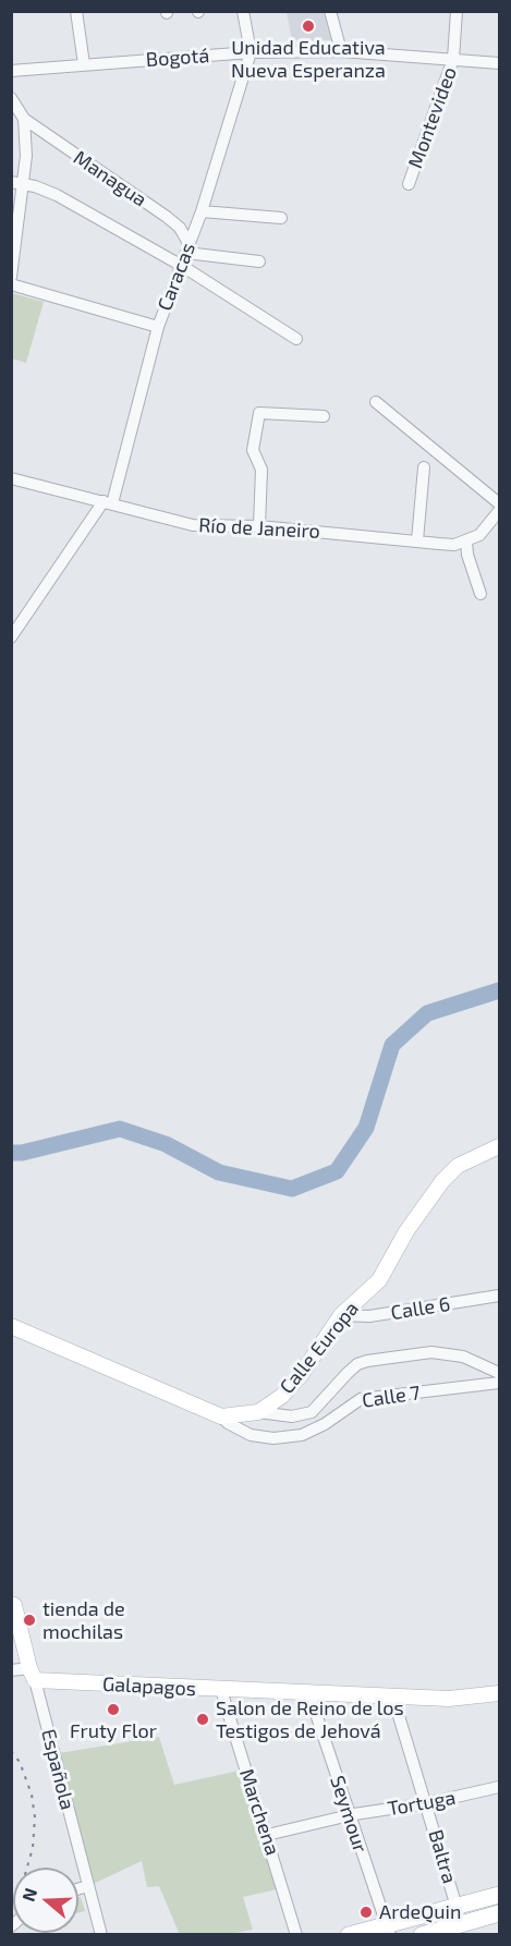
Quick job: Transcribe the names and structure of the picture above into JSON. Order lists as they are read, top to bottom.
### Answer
{
  "streets": {
    "street": [
      "Bogotá",
      "Montevideo",
      "Managua",
      "Caracas",
      "Río de Janeiro",
      "Calle 6",
      "Calle Europa",
      "Calle 7",
      "Galapagos",
      "Española",
      "Tortuga",
      "Marchena",
      "Seymour",
      "Baltra"
    ]
  },
  "crossings": [
    ["Bogotá", "Montevideo"],
    ["Bogotá", "Caracas"],
    ["Managua", "Caracas"],
    ["Caracas", "Río de Janeiro"],
    ["Calle 6", "Calle Europa"],
    ["Calle Europa", "Calle 7"],
    ["Galapagos", "Española"],
    ["Galapagos", "Marchena"],
    ["Galapagos", "Seymour"],
    ["Galapagos", "Baltra"],
    ["Tortuga", "Marchena"],
    ["Tortuga", "Seymour"],
    ["Tortuga", "Baltra"]
  ],
  "places": [
    "Unidad Educativa Nueva Esperanza",
    "tienda de mochilas",
    "Fruty Flor",
    "Salon de Reino de los Testigos de Jehová",
    "ArdeQuin"
  ],
  "north": "left"
}
